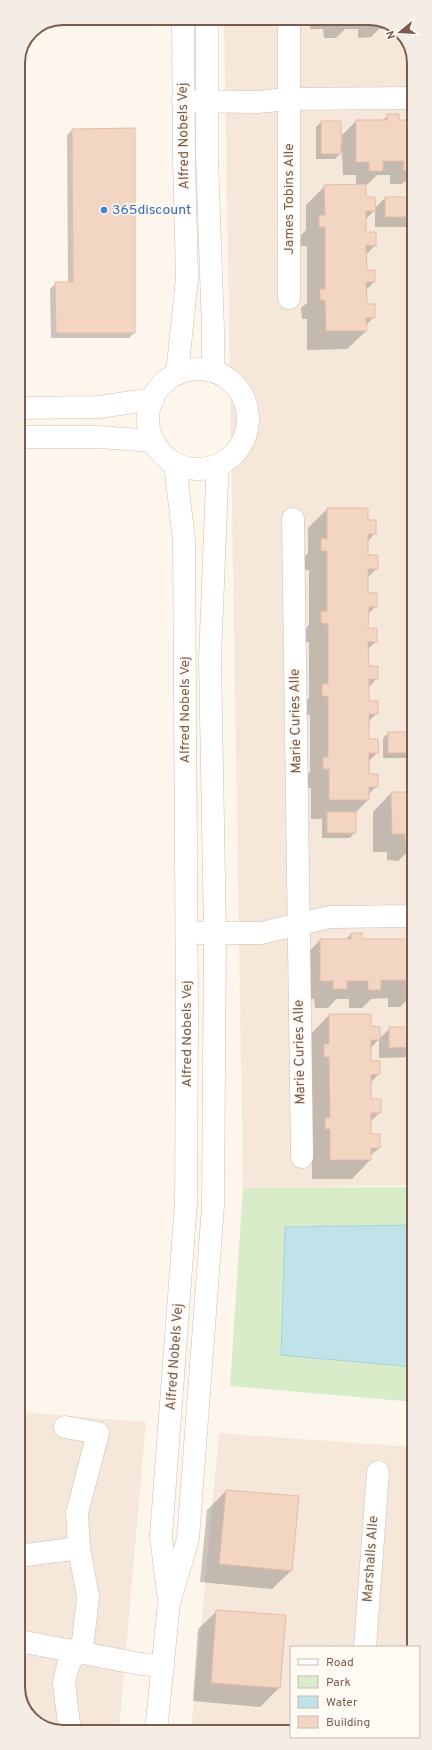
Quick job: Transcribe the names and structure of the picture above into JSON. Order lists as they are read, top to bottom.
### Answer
{
  "streets": {
    "street": [
      "Alfred Nobels Vej",
      "James Tobins Alle",
      "Marie Curies Alle",
      "Marshalls Alle"
    ]
  },
  "places": ["365discount"],
  "legend": [
    "Road",
    "Park",
    "Water",
    "Building"
  ],
  "north": "left"
}
